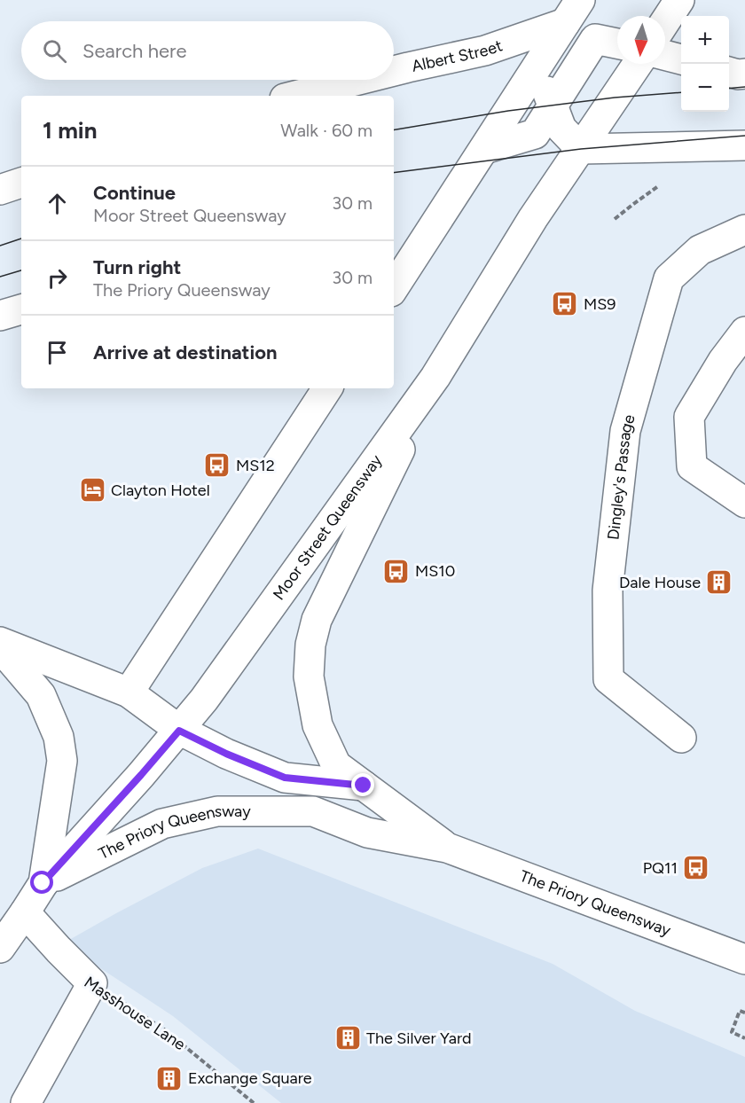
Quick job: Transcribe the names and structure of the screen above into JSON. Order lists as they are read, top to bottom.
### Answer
{
  "streets": {
    "street": [
      "Albert Street",
      "Dingley's Passage",
      "Moor Street Queensway",
      "The Priory Queensway"
    ],
    "path": ["Masshouse Lane"]
  },
  "crossings": [
    ["Moor Street Queensway", "The Priory Queensway"]
  ],
  "places": {
    "bus stop": [
      "MS9",
      "MS12",
      "MS10",
      "PQ11"
    ],
    "hotel": ["Clayton Hotel"],
    "building": ["Dale House", "The Silver Yard", "Exchange Square"]
  },
  "north": "bottom",
  "page": {
    "map_buttons": ["+", "−"],
    "search": "Search here",
    "heading": ["1 min", "Walk · 60 m"],
    "list": [
      ["Continue", "Moor Street Queensway", "30 m"],
      ["Turn right", "The Priory Queensway", "30 m"],
      "Arrive at destination"
    ]
  }
}
